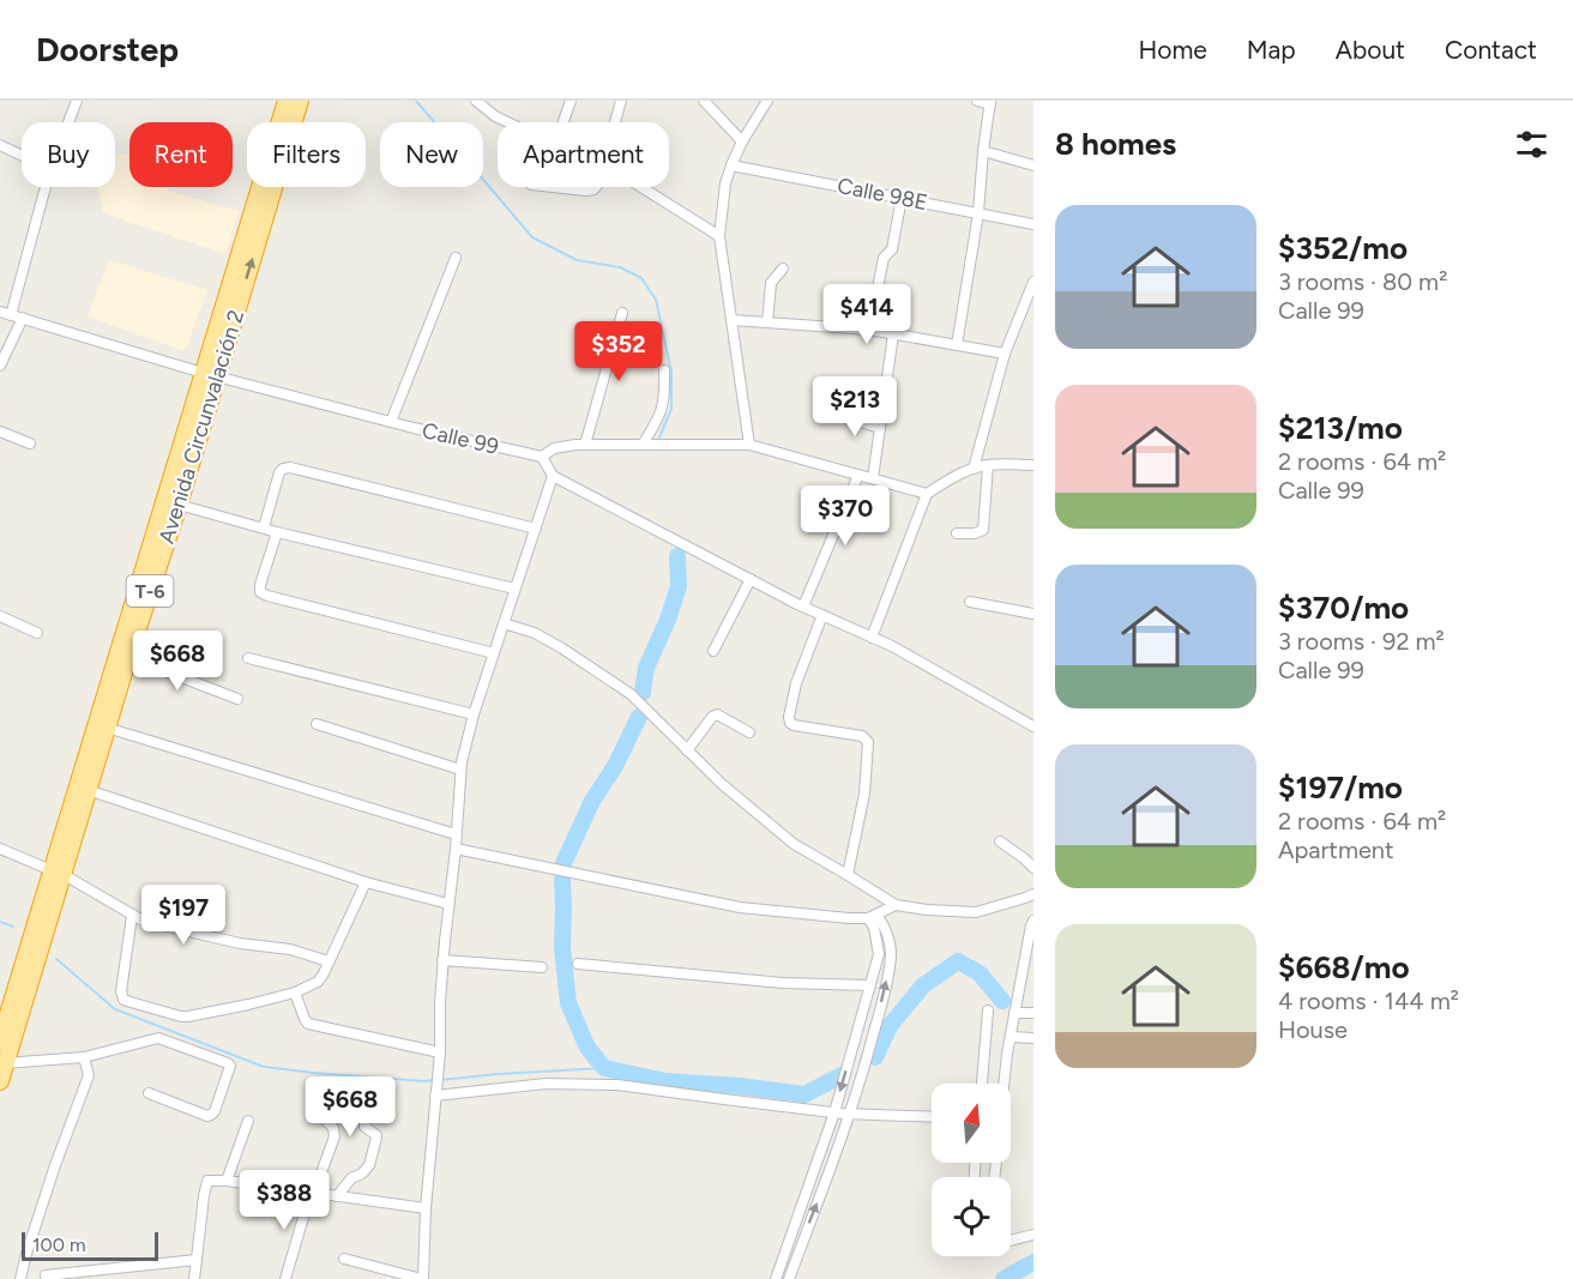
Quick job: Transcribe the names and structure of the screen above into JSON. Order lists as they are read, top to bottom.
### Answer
{
  "streets": {
    "highway": ["Avenida Circunvalación 2", "T-6"],
    "street": ["Calle 98E", "Calle 99"]
  },
  "crossings": [
    ["Avenida Circunvalación 2", "Calle 99"]
  ],
  "scale_bar": "100 m",
  "north": "top",
  "page": {
    "header": "Doorstep",
    "nav": [
      "Home",
      "Map",
      "About",
      "Contact"
    ],
    "heading": "8 homes",
    "chip": [
      "Buy",
      "Rent",
      "Filters",
      "New",
      "Apartment"
    ],
    "list": [
      {
        "name": "$352/mo",
        "note": "3 rooms · 80 m² · Calle 99"
      },
      {
        "name": "$213/mo",
        "note": "2 rooms · 64 m² · Calle 99"
      },
      {
        "name": "$370/mo",
        "note": "3 rooms · 92 m² · Calle 99"
      },
      {
        "name": "$197/mo",
        "note": "2 rooms · 64 m² · Apartment"
      },
      {
        "name": "$668/mo",
        "note": "4 rooms · 144 m² · House"
      }
    ],
    "price": [
      "$414",
      "$352",
      "$213",
      "$370",
      "$668",
      "$197",
      "$668",
      "$388"
    ],
    "scale": "100 m"
  }
}
